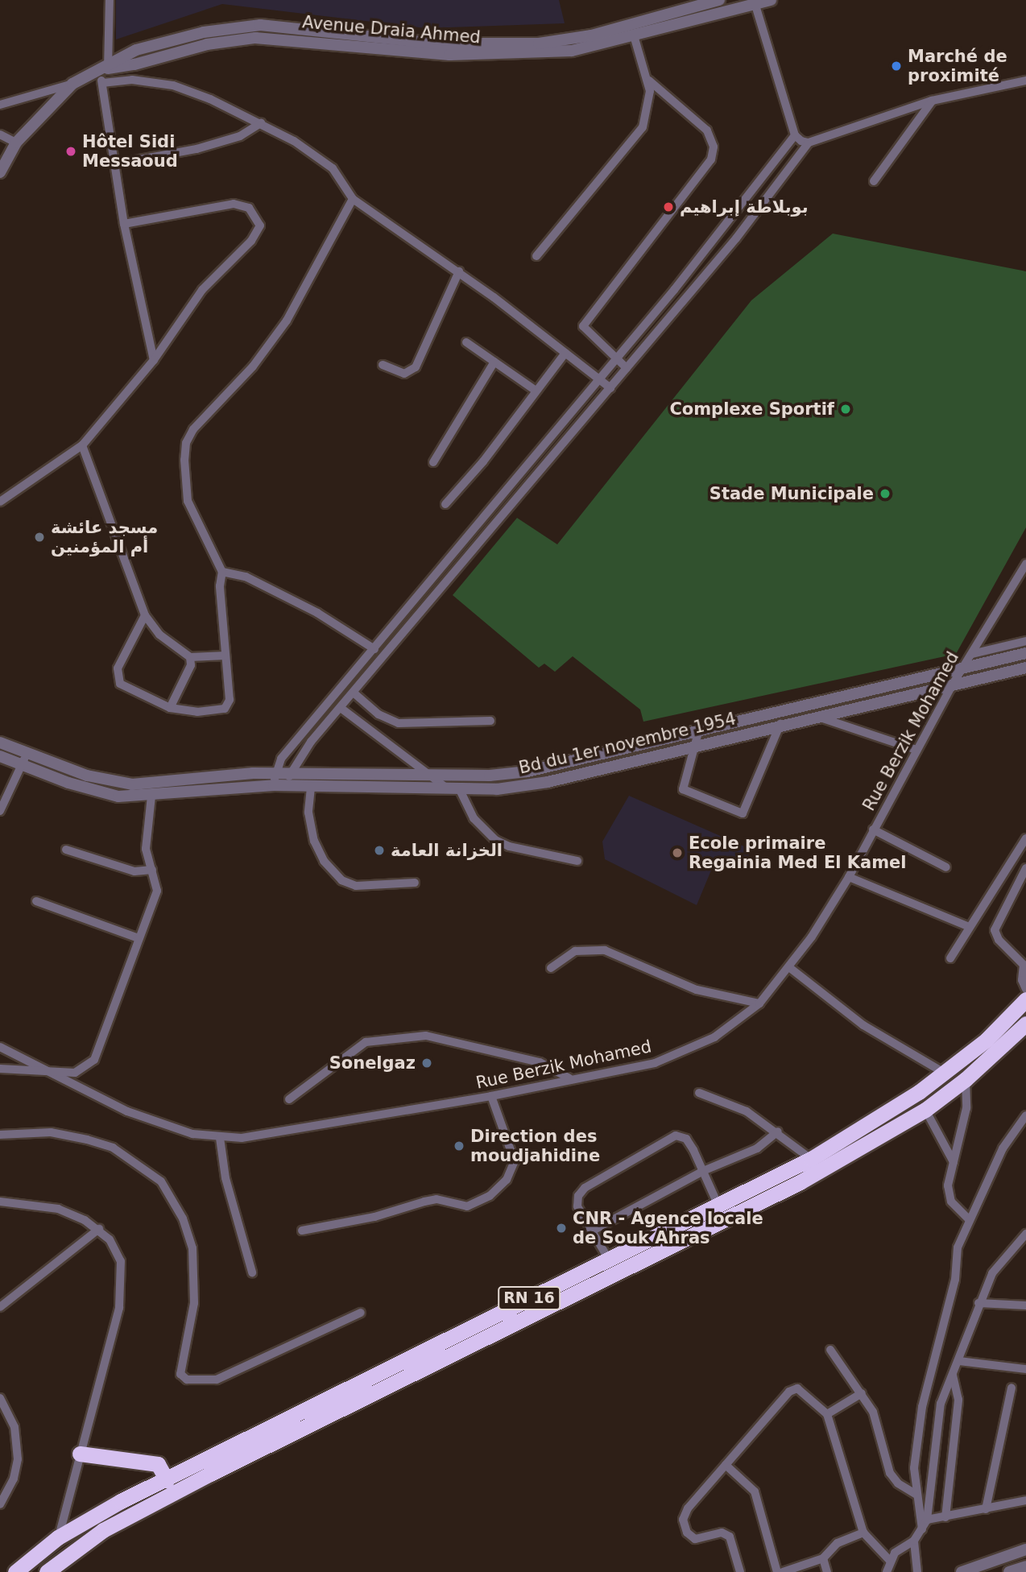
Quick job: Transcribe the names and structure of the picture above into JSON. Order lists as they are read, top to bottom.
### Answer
{
  "streets": {
    "highway": ["RN 16"],
    "street": ["Avenue Draia Ahmed", "Rue Berzik Mohamed", "Bd du 1er novembre 1954"]
  },
  "crossings": [
    ["Rue Berzik Mohamed", "Bd du 1er novembre 1954"]
  ],
  "places": [
    "Marché de proximité",
    "Hôtel Sidi Messaoud",
    "بوبلاطة إبراهيم",
    "Complexe Sportif",
    "Stade Municipale",
    "مسجد عائشة أم المؤمنين",
    "الخزانة العامة",
    "Ecole primaire Regainia Med El Kamel",
    "Sonelgaz",
    "Direction des moudjahidine",
    "CNR - Agence locale de Souk Ahras"
  ]
}
